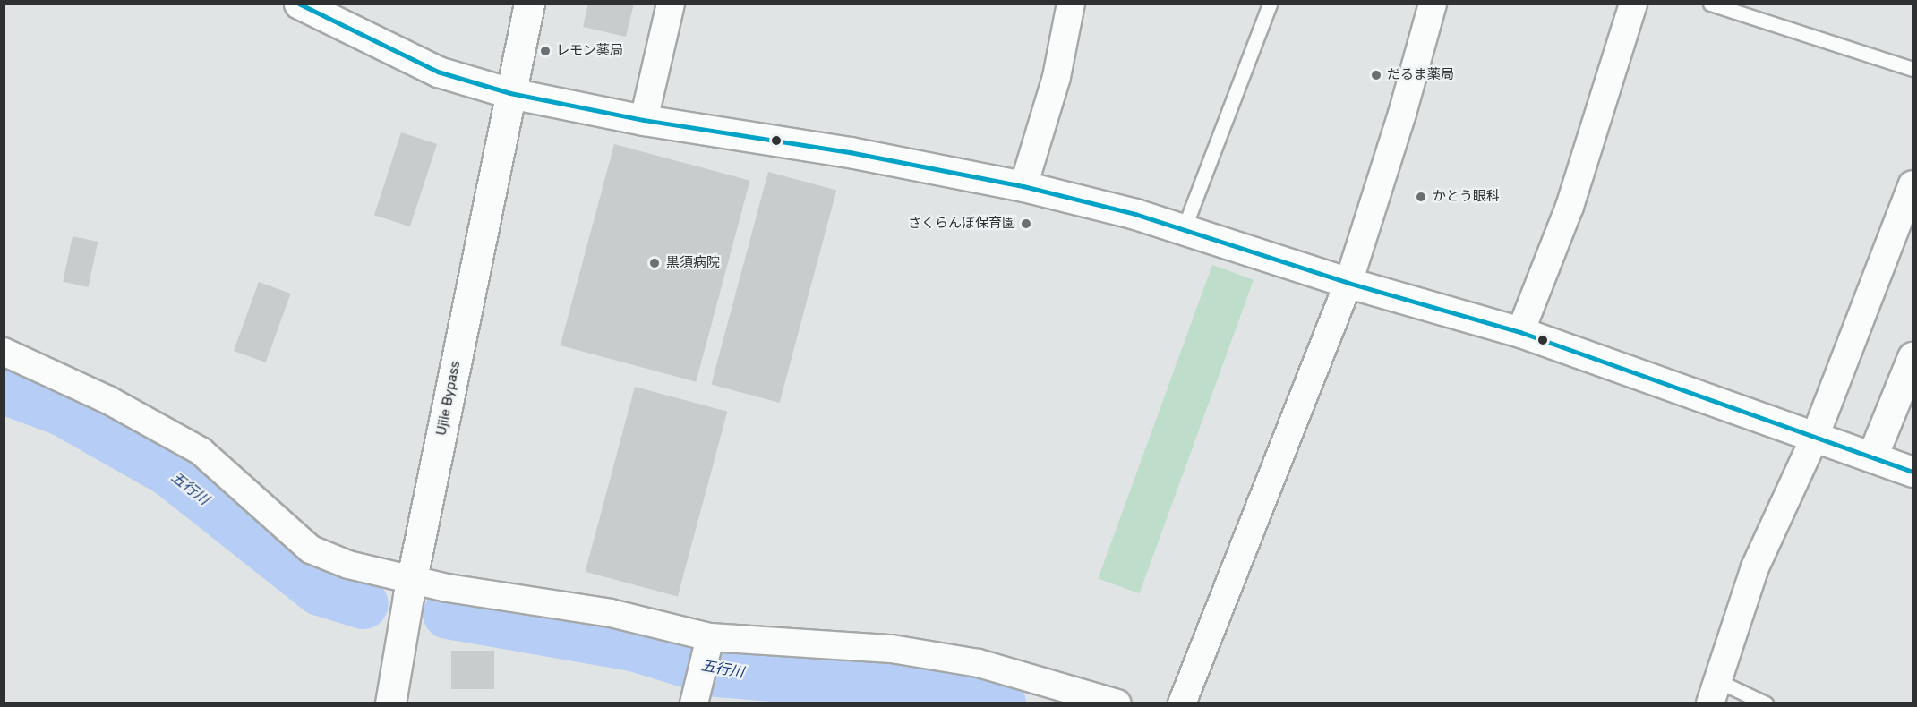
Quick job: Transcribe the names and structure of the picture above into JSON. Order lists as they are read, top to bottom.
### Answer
{
  "streets": {
    "main road": ["Ujiie Bypass"]
  },
  "water": ["五行川"],
  "places": [
    "レモン薬局",
    "だるま薬局",
    "かとう眼科",
    "さくらんぼ保育園",
    "黒須病院"
  ]
}
